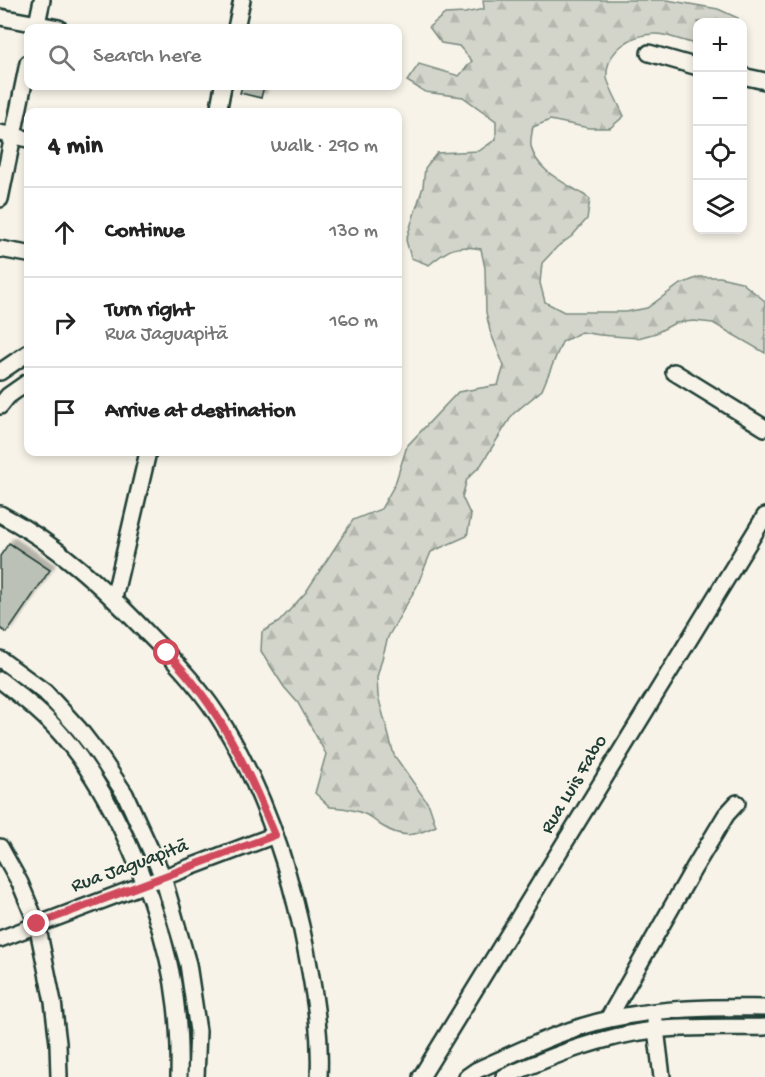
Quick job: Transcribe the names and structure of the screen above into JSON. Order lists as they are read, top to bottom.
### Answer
{
  "streets": {
    "street": ["Rua Luis Fabo", "Rua Jaguapitã"]
  },
  "page": {
    "map_buttons": ["+", "−"],
    "search": "Search here",
    "heading": ["4 min", "Walk · 290 m"],
    "list": [
      ["Continue", "130 m"],
      ["Turn right", "Rua Jaguapitã", "160 m"],
      "Arrive at destination"
    ]
  }
}
